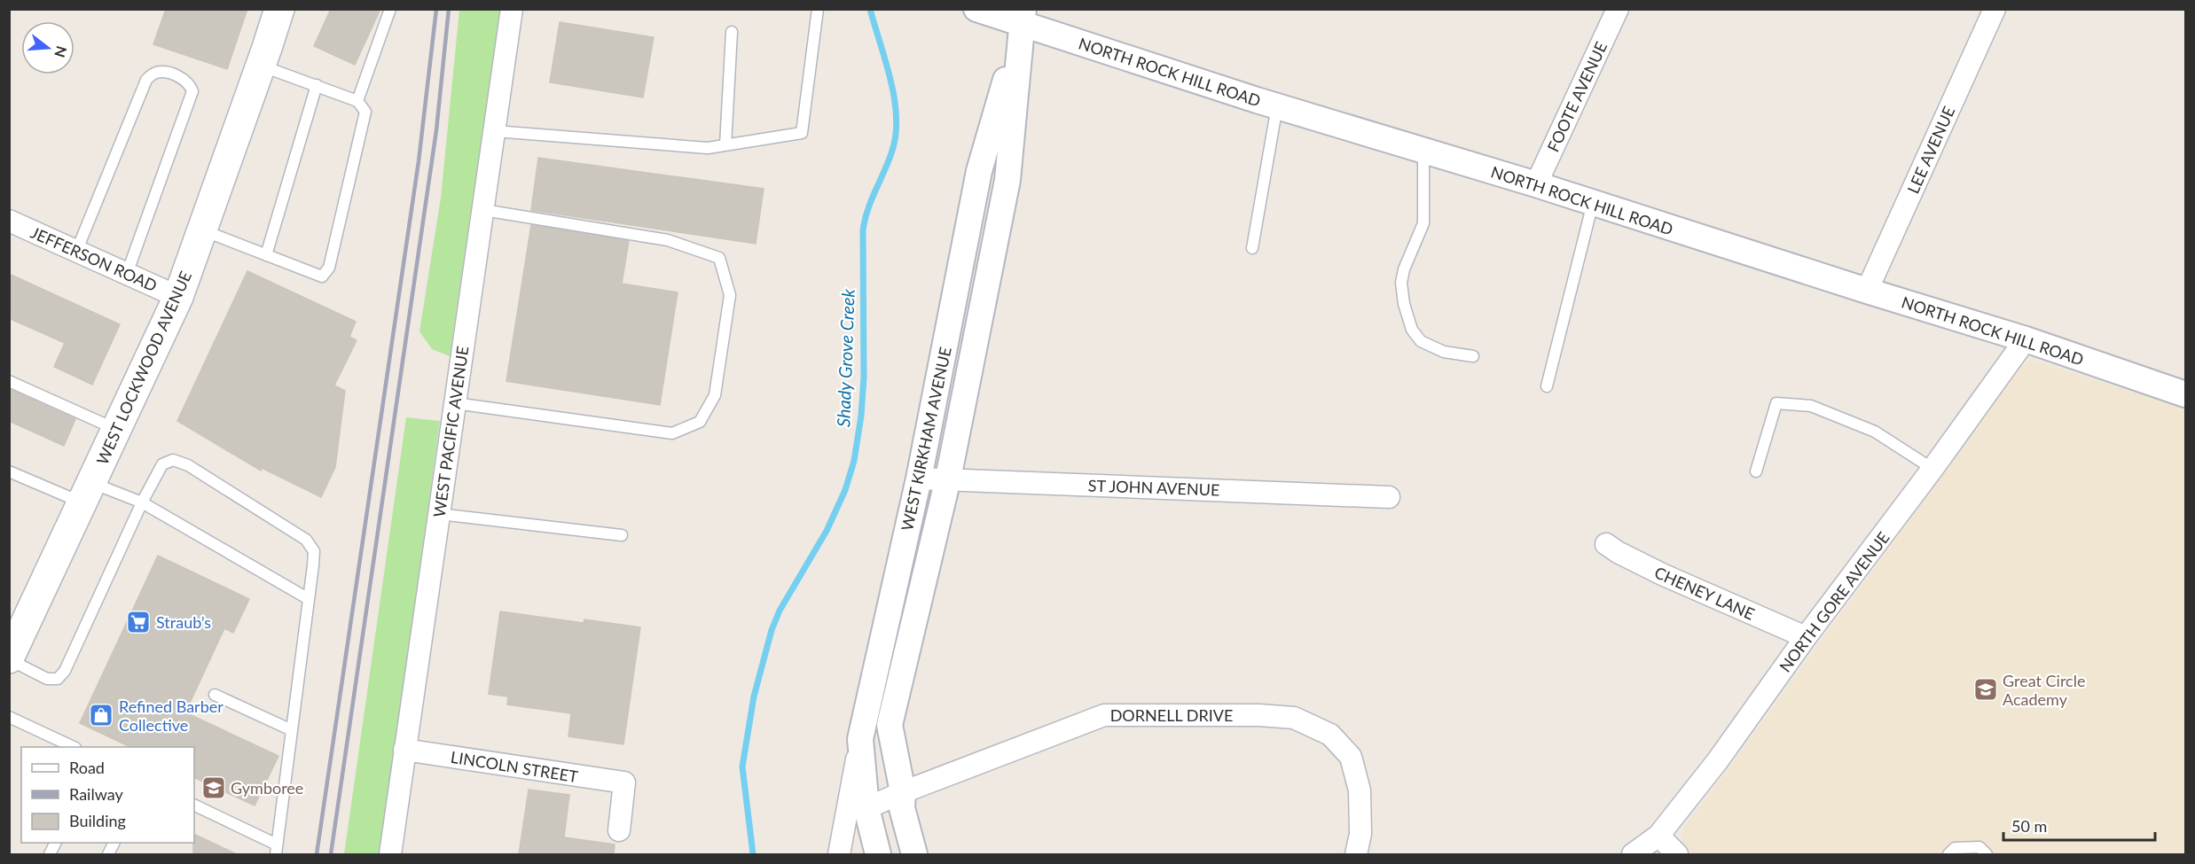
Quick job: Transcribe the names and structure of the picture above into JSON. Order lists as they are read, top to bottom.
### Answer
{
  "streets": {
    "main road": ["WEST LOCKWOOD AVENUE"],
    "street": [
      "NORTH ROCK HILL ROAD",
      "FOOTE AVENUE",
      "LEE AVENUE",
      "JEFFERSON ROAD",
      "WEST PACIFIC AVENUE",
      "WEST KIRKHAM AVENUE",
      "ST JOHN AVENUE",
      "CHENEY LANE",
      "NORTH GORE AVENUE",
      "DORNELL DRIVE",
      "LINCOLN STREET"
    ]
  },
  "crossings": [
    ["NORTH ROCK HILL ROAD", "FOOTE AVENUE"],
    ["NORTH ROCK HILL ROAD", "LEE AVENUE"],
    ["NORTH ROCK HILL ROAD", "WEST KIRKHAM AVENUE"],
    ["NORTH ROCK HILL ROAD", "NORTH GORE AVENUE"],
    ["JEFFERSON ROAD", "WEST LOCKWOOD AVENUE"],
    ["WEST PACIFIC AVENUE", "LINCOLN STREET"],
    ["WEST KIRKHAM AVENUE", "ST JOHN AVENUE"],
    ["WEST KIRKHAM AVENUE", "DORNELL DRIVE"],
    ["CHENEY LANE", "NORTH GORE AVENUE"]
  ],
  "water": ["Shady Grove Creek"],
  "places": {
    "supermarket": ["Straub’s"],
    "school or university": ["Great Circle Academy", "Gymboree"],
    "shop": ["Refined Barber Collective"]
  },
  "legend": ["Road", "Railway", "Building"],
  "scale_bar": "50 m",
  "north": "right"
}
